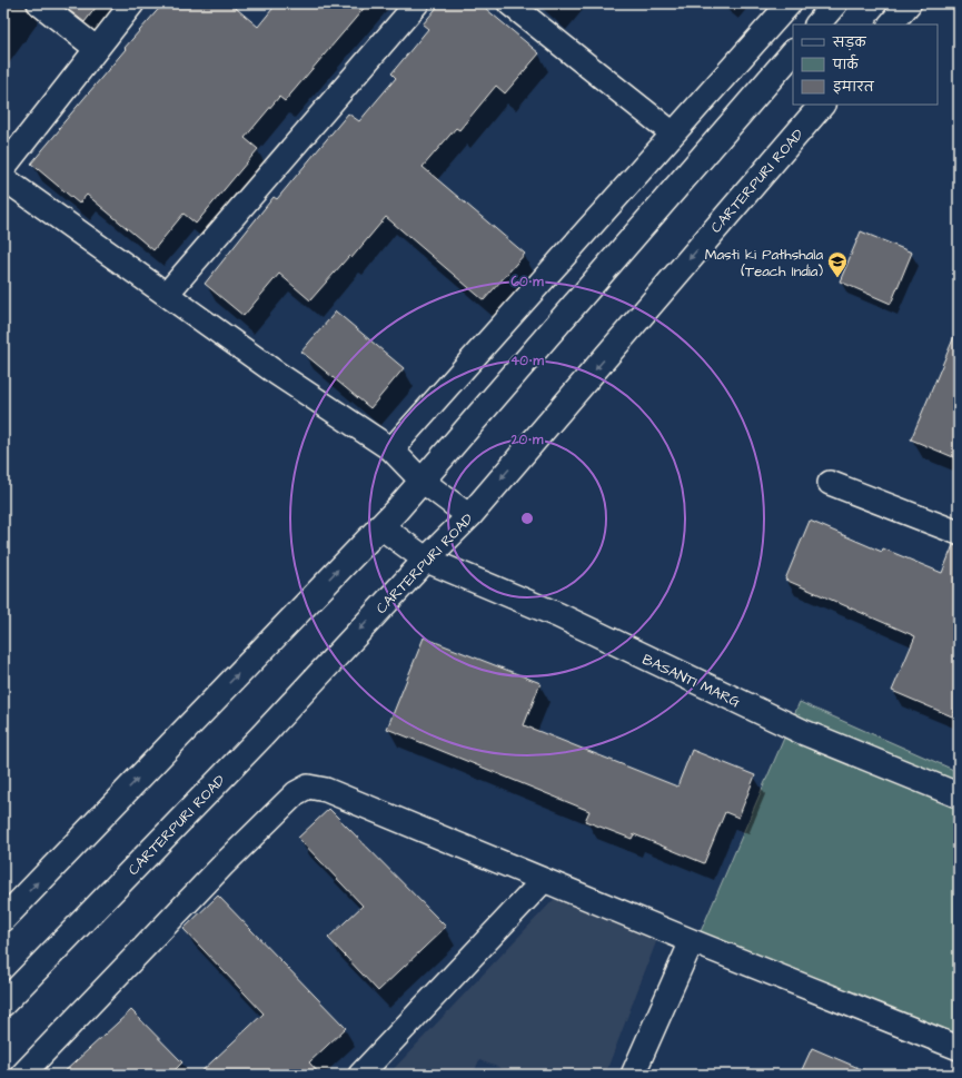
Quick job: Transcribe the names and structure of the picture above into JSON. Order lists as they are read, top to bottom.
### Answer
{
  "streets": {
    "main road": ["CARTERPURI ROAD", "BASANTI MARG"]
  },
  "crossings": [
    ["CARTERPURI ROAD", "BASANTI MARG"]
  ],
  "places": {
    "school or university": ["Masti ki Pathshala (Teach India)"]
  },
  "legend": ["सड़क", "पार्क", "इमारत"],
  "rings": ["60 m", "40 m", "20 m"]
}
